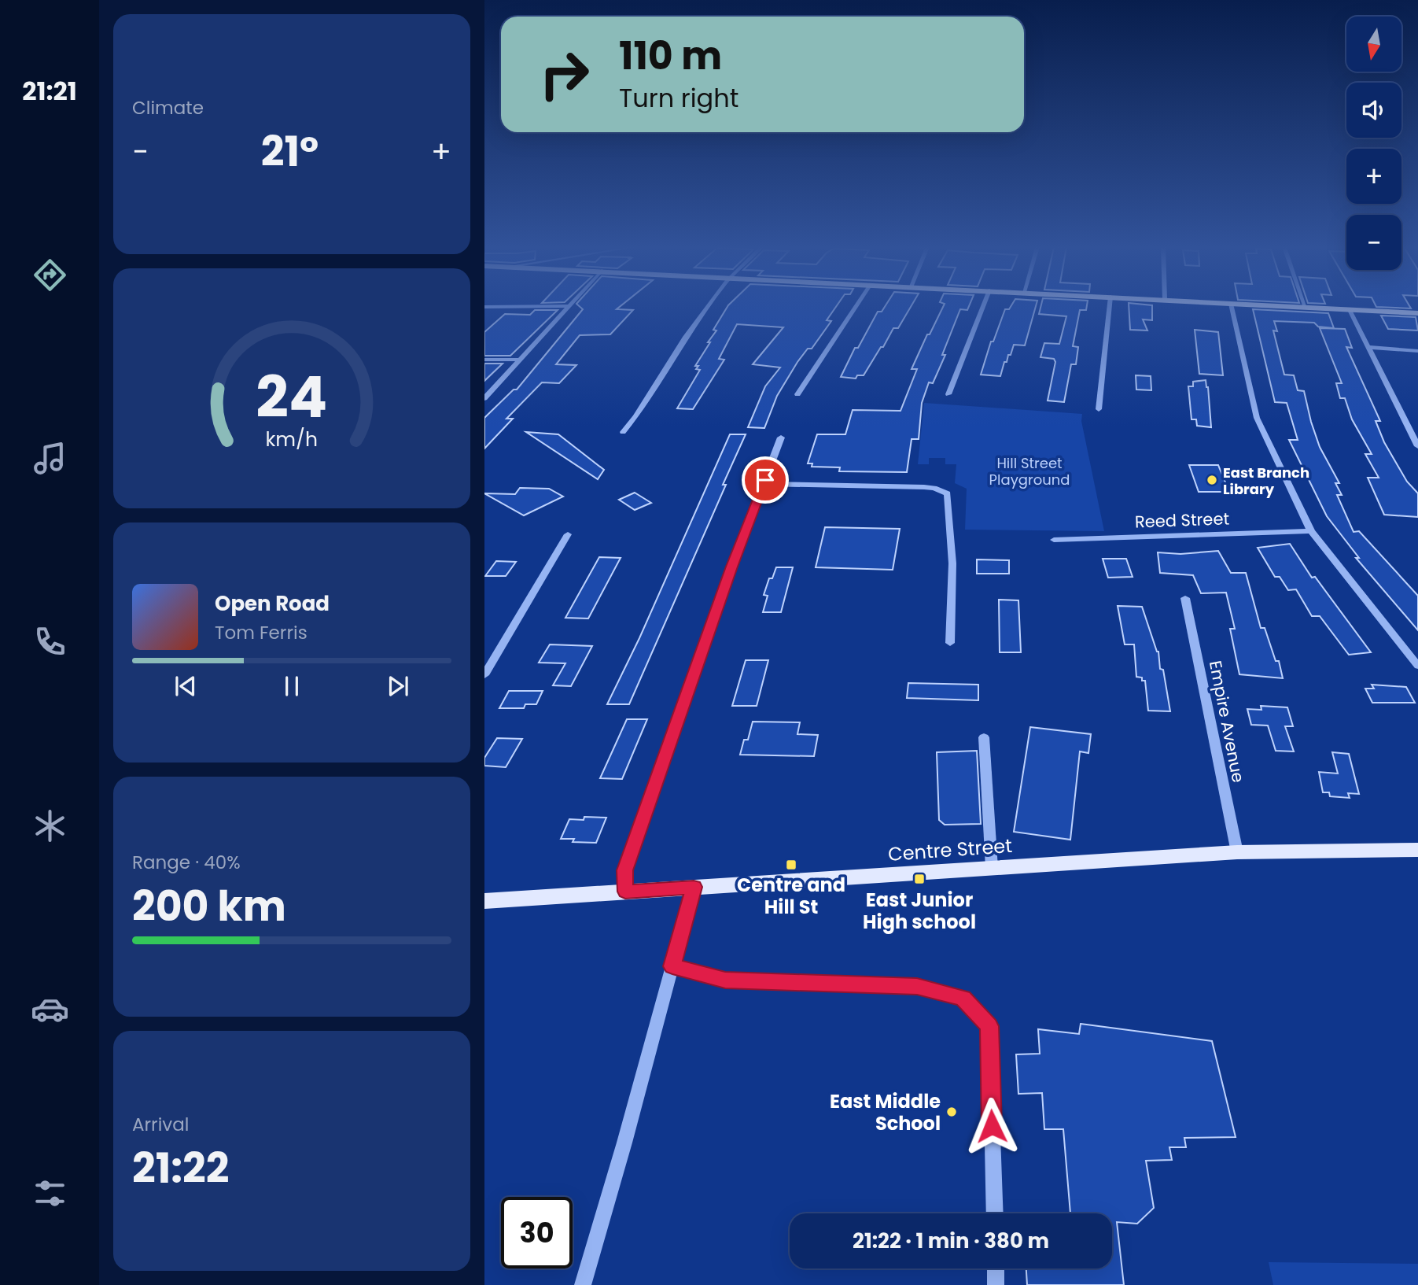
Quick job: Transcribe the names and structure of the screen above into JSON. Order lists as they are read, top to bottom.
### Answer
{
  "streets": {
    "main road": ["Centre Street"],
    "street": ["Reed Street", "Empire Avenue"]
  },
  "crossings": [
    ["Empire Avenue", "Centre Street"]
  ],
  "parks": ["Hill Street Playground"],
  "places": {
    "other": ["East Branch Library", "East Middle School"],
    "transit": ["Centre and Hill St", "East Junior High school"]
  },
  "north": "bottom",
  "page": {
    "tabs": "21:21",
    "tile": [
      "Climate",
      ["Range · 40%", "200 km"],
      ["Arrival", "21:22"]
    ],
    "map_buttons": ["+", "−"],
    "turn": ["110 m", "Turn right"],
    "heat": ["−", "21°", "+"],
    "song": ["Open Road", "Tom Ferris"],
    "limit": "30",
    "trip": "21:22 · 1 min · 380 m",
    "gauge": ["24", "km/h"]
  }
}
